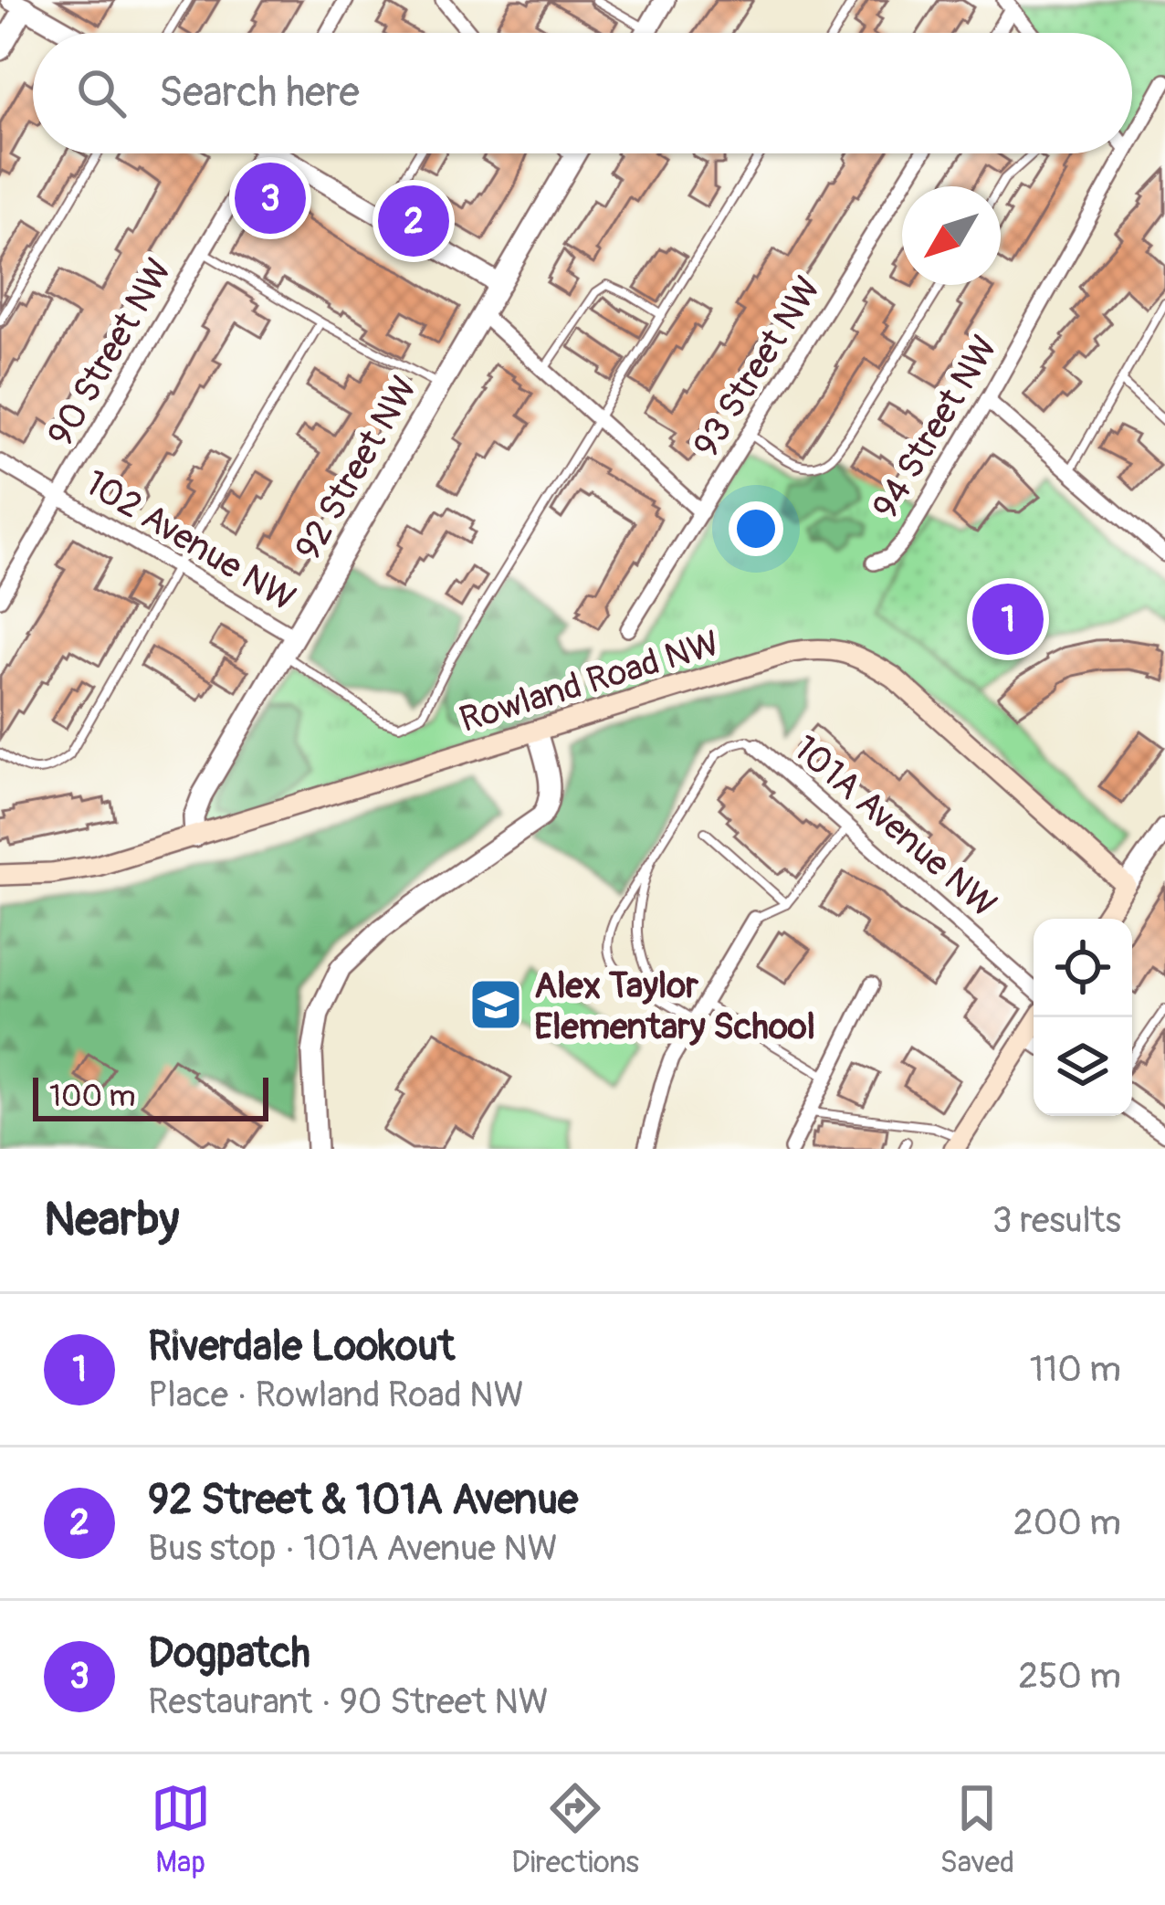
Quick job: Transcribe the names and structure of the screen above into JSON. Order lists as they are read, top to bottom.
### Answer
{
  "streets": {
    "main road": ["Rowland Road NW"],
    "street": [
      "90 Street NW",
      "93 Street NW",
      "94 Street NW",
      "92 Street NW",
      "102 Avenue NW",
      "101A Avenue NW"
    ]
  },
  "crossings": [
    ["90 Street NW", "102 Avenue NW"],
    ["92 Street NW", "102 Avenue NW"],
    ["92 Street NW", "Rowland Road NW"]
  ],
  "places": {
    "school or university": ["Alex Taylor Elementary School"]
  },
  "scale_bar": "100 m",
  "north": "bottom left",
  "page": {
    "search": "Search here",
    "pins": ["3", "2", "1"],
    "scale": "100 m",
    "heading": ["Nearby", "3 results"],
    "list": [
      {
        "mark": "1",
        "name": "Riverdale Lookout",
        "note": "Place · Rowland Road NW",
        "value": "110 m"
      },
      {
        "mark": "2",
        "name": "92 Street & 101A Avenue",
        "note": "Bus stop · 101A Avenue NW",
        "value": "200 m"
      },
      {
        "mark": "3",
        "name": "Dogpatch",
        "note": "Restaurant · 90 Street NW",
        "value": "250 m"
      }
    ],
    "nav": ["Map", "Directions", "Saved"]
  }
}
